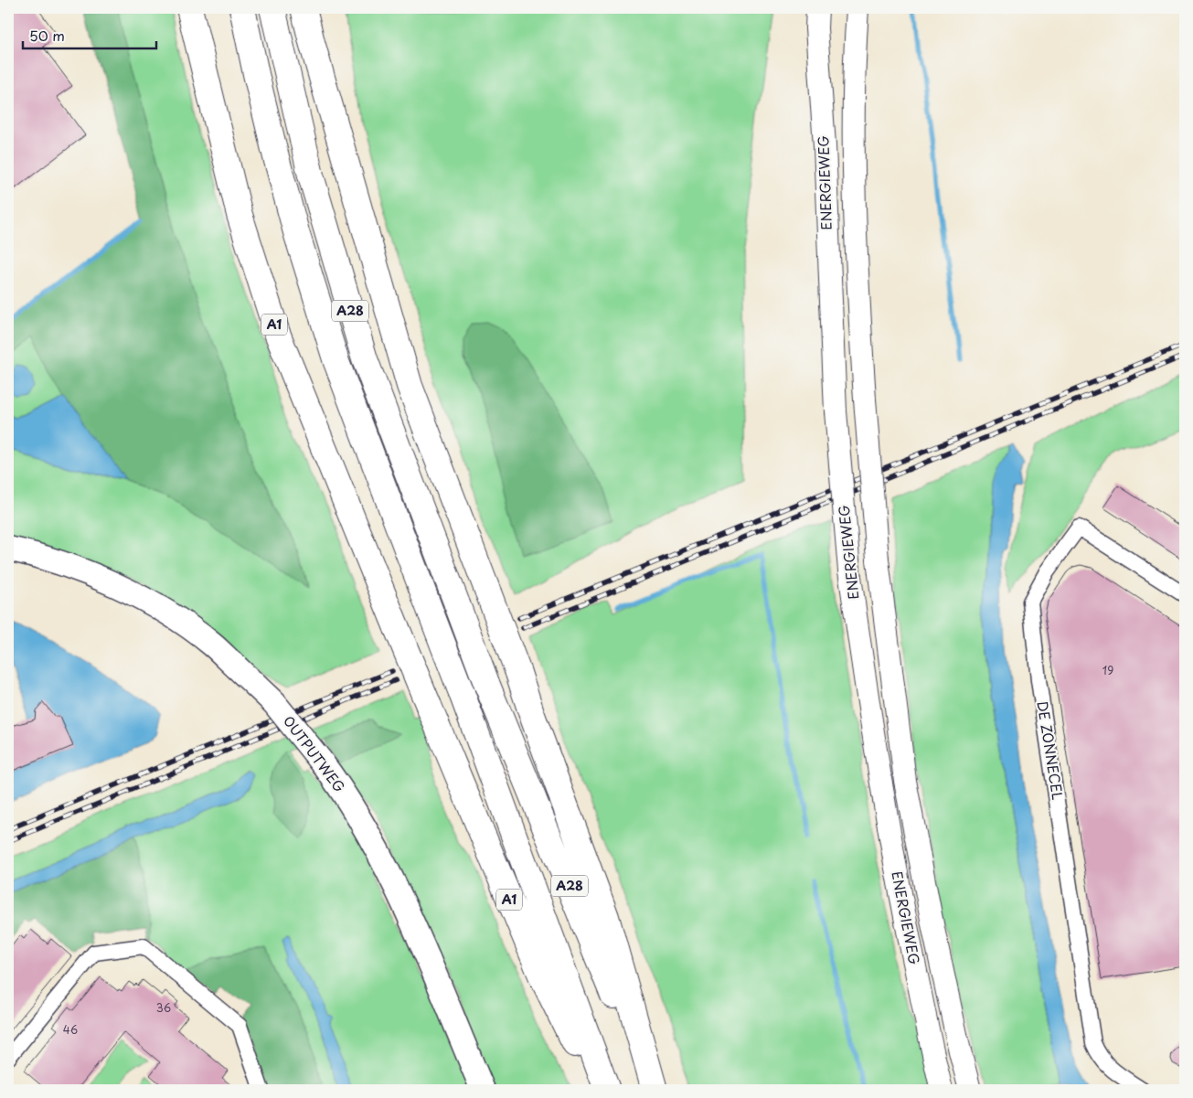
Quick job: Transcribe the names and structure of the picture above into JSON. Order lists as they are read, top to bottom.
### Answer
{
  "streets": {
    "highway": ["A28", "A1"],
    "main road": ["ENERGIEWEG", "OUTPUTWEG"],
    "street": ["DE ZONNECEL"]
  },
  "house_numbers": ["19", "36", "46"],
  "scale_bar": "50 m"
}
